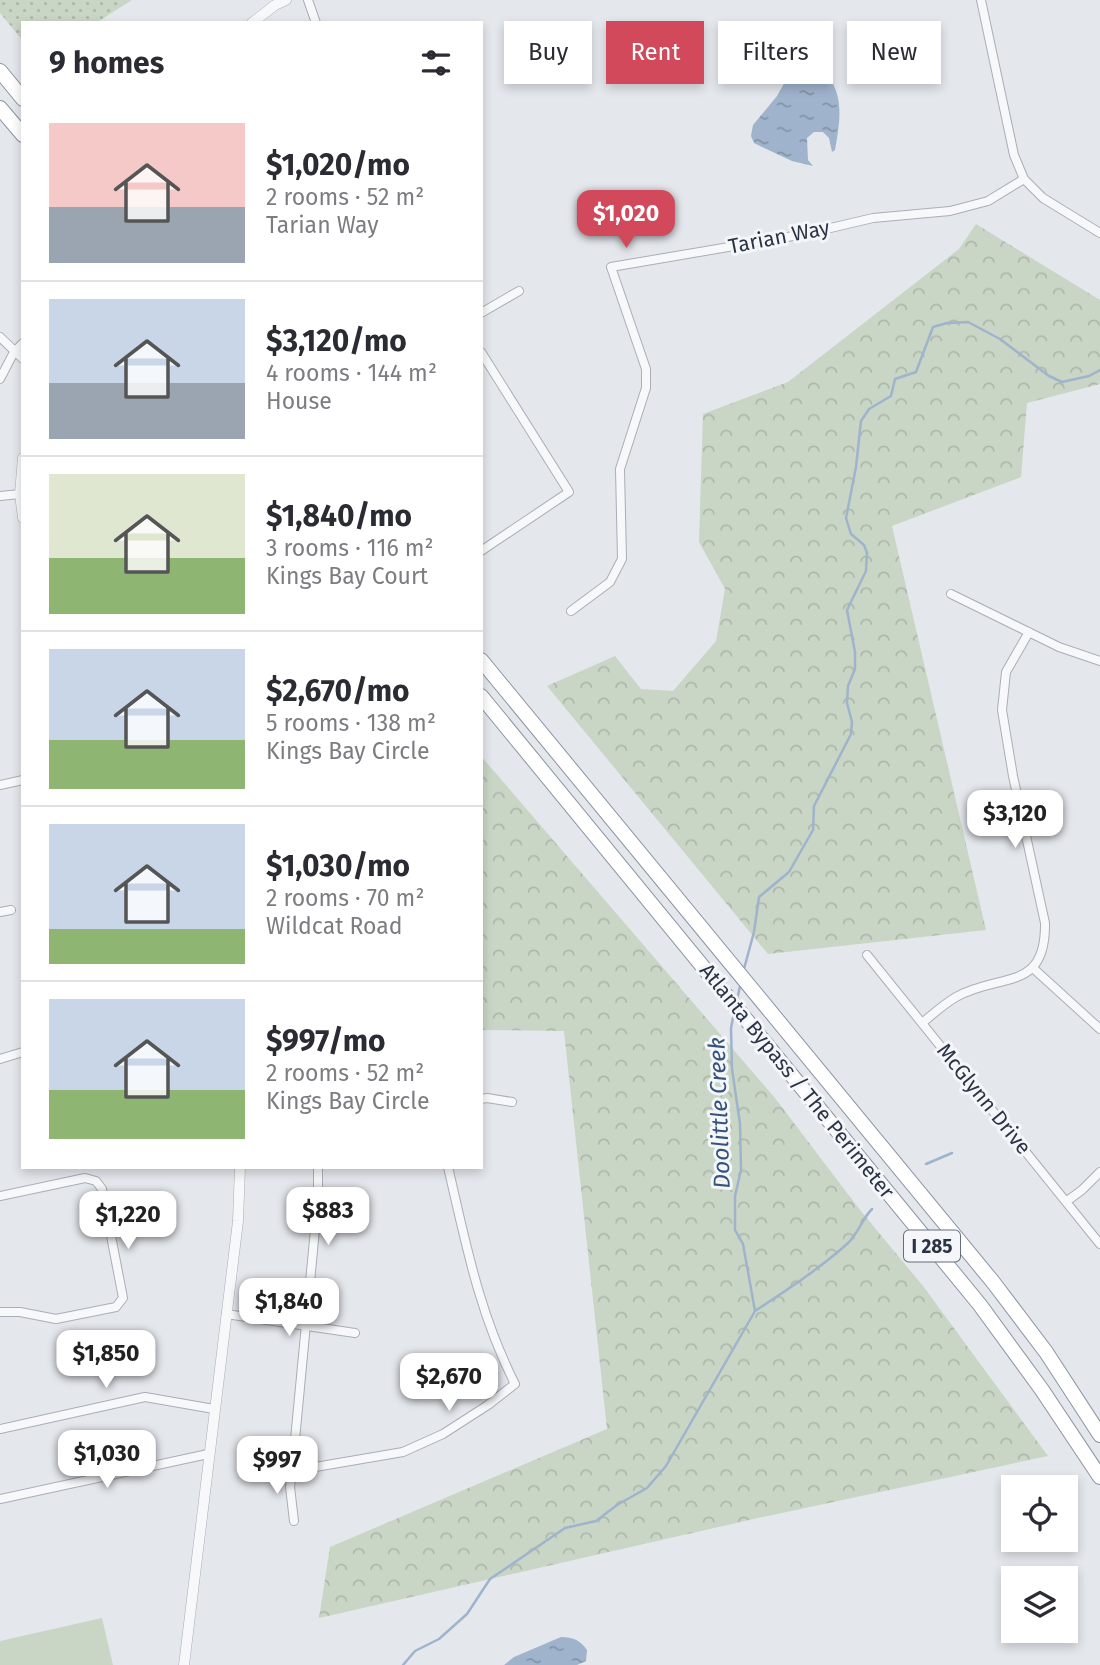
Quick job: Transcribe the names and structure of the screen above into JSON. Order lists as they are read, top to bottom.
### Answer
{
  "streets": {
    "highway": ["Atlanta Bypass / The Perimeter", "I 285"],
    "street": ["Tarian Way", "McGlynn Drive"]
  },
  "water": ["Doolittle Creek"],
  "page": {
    "chip": [
      "Buy",
      "Rent",
      "Filters",
      "New"
    ],
    "heading": "9 homes",
    "list": [
      {
        "name": "$1,020/mo",
        "note": "2 rooms · 52 m² · Tarian Way"
      },
      {
        "name": "$3,120/mo",
        "note": "4 rooms · 144 m² · House"
      },
      {
        "name": "$1,840/mo",
        "note": "3 rooms · 116 m² · Kings Bay Court"
      },
      {
        "name": "$2,670/mo",
        "note": "5 rooms · 138 m² · Kings Bay Circle"
      },
      {
        "name": "$1,030/mo",
        "note": "2 rooms · 70 m² · Wildcat Road"
      },
      {
        "name": "$997/mo",
        "note": "2 rooms · 52 m² · Kings Bay Circle"
      }
    ],
    "price": [
      "$1,020",
      "$3,120",
      "$883",
      "$1,220",
      "$1,840",
      "$1,850",
      "$2,670",
      "$1,030",
      "$997"
    ]
  }
}
